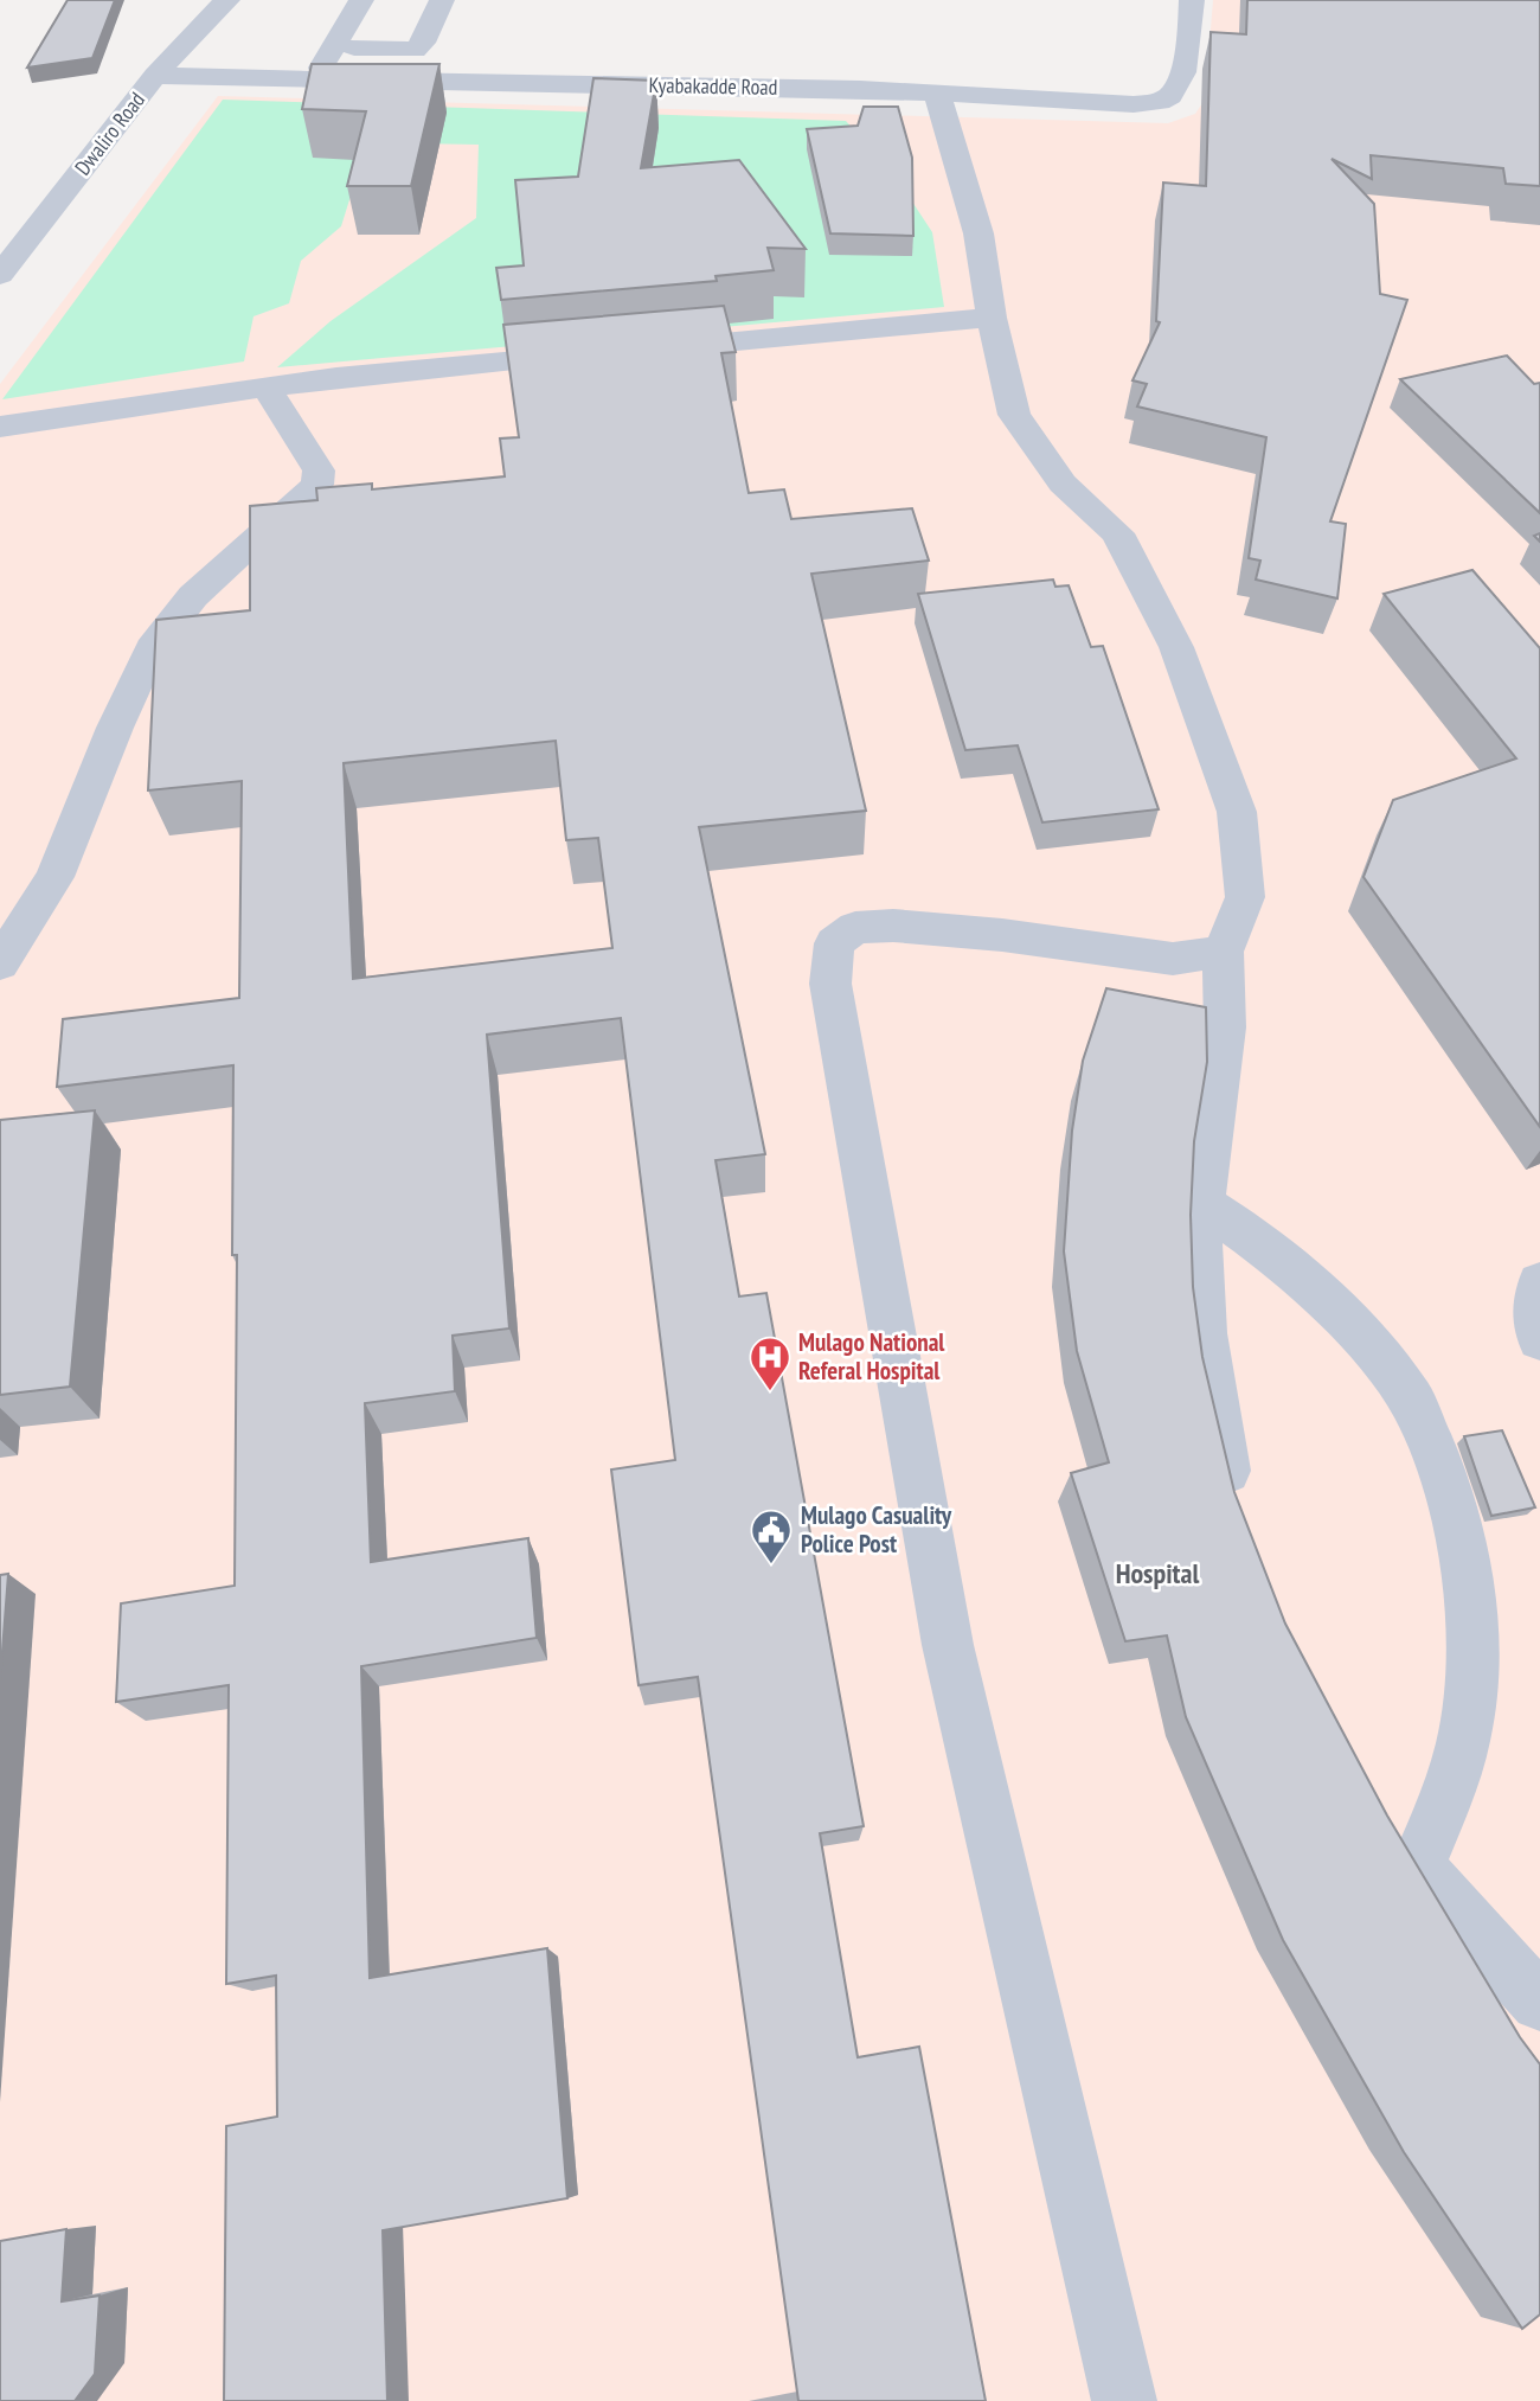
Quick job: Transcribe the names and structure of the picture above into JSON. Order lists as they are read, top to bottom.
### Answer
{
  "streets": {
    "street": ["Kyabakadde Road", "Dwaliro Road"]
  },
  "crossings": [
    ["Kyabakadde Road", "Dwaliro Road"]
  ],
  "districts": ["Hospital"],
  "places": {
    "hospital": ["Mulago National Referal Hospital"],
    "public building": ["Mulago Casuality Police Post"]
  }
}
